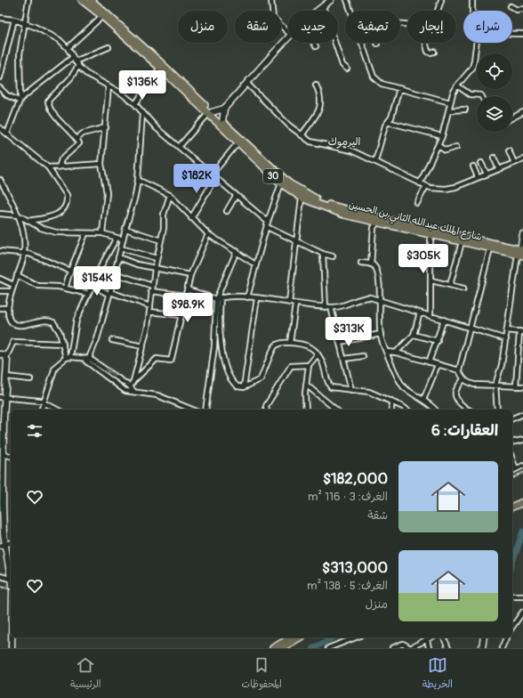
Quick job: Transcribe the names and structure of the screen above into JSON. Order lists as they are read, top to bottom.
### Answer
{
  "streets": {
    "main road": ["30", "شارع الملك عبدالله الثاني بن الحسين"]
  },
  "districts": ["اليرموك"],
  "page": {
    "chip": [
      "شراء",
      "إيجار",
      "تصفية",
      "جديد",
      "شقة",
      "منزل"
    ],
    "price": [
      "$136K",
      "$182K",
      "$305K",
      "$154K",
      "$98.9K",
      "$313K"
    ],
    "heading": "العقارات: 6",
    "list": [
      {
        "name": "$182,000",
        "note": "الغرف: 3 · 116 m² · شقة"
      },
      {
        "name": "$313,000",
        "note": "الغرف: 5 · 138 m² · منزل"
      }
    ],
    "tabs": ["الخريطة", "المحفوظات", "الرئيسية"]
  }
}
